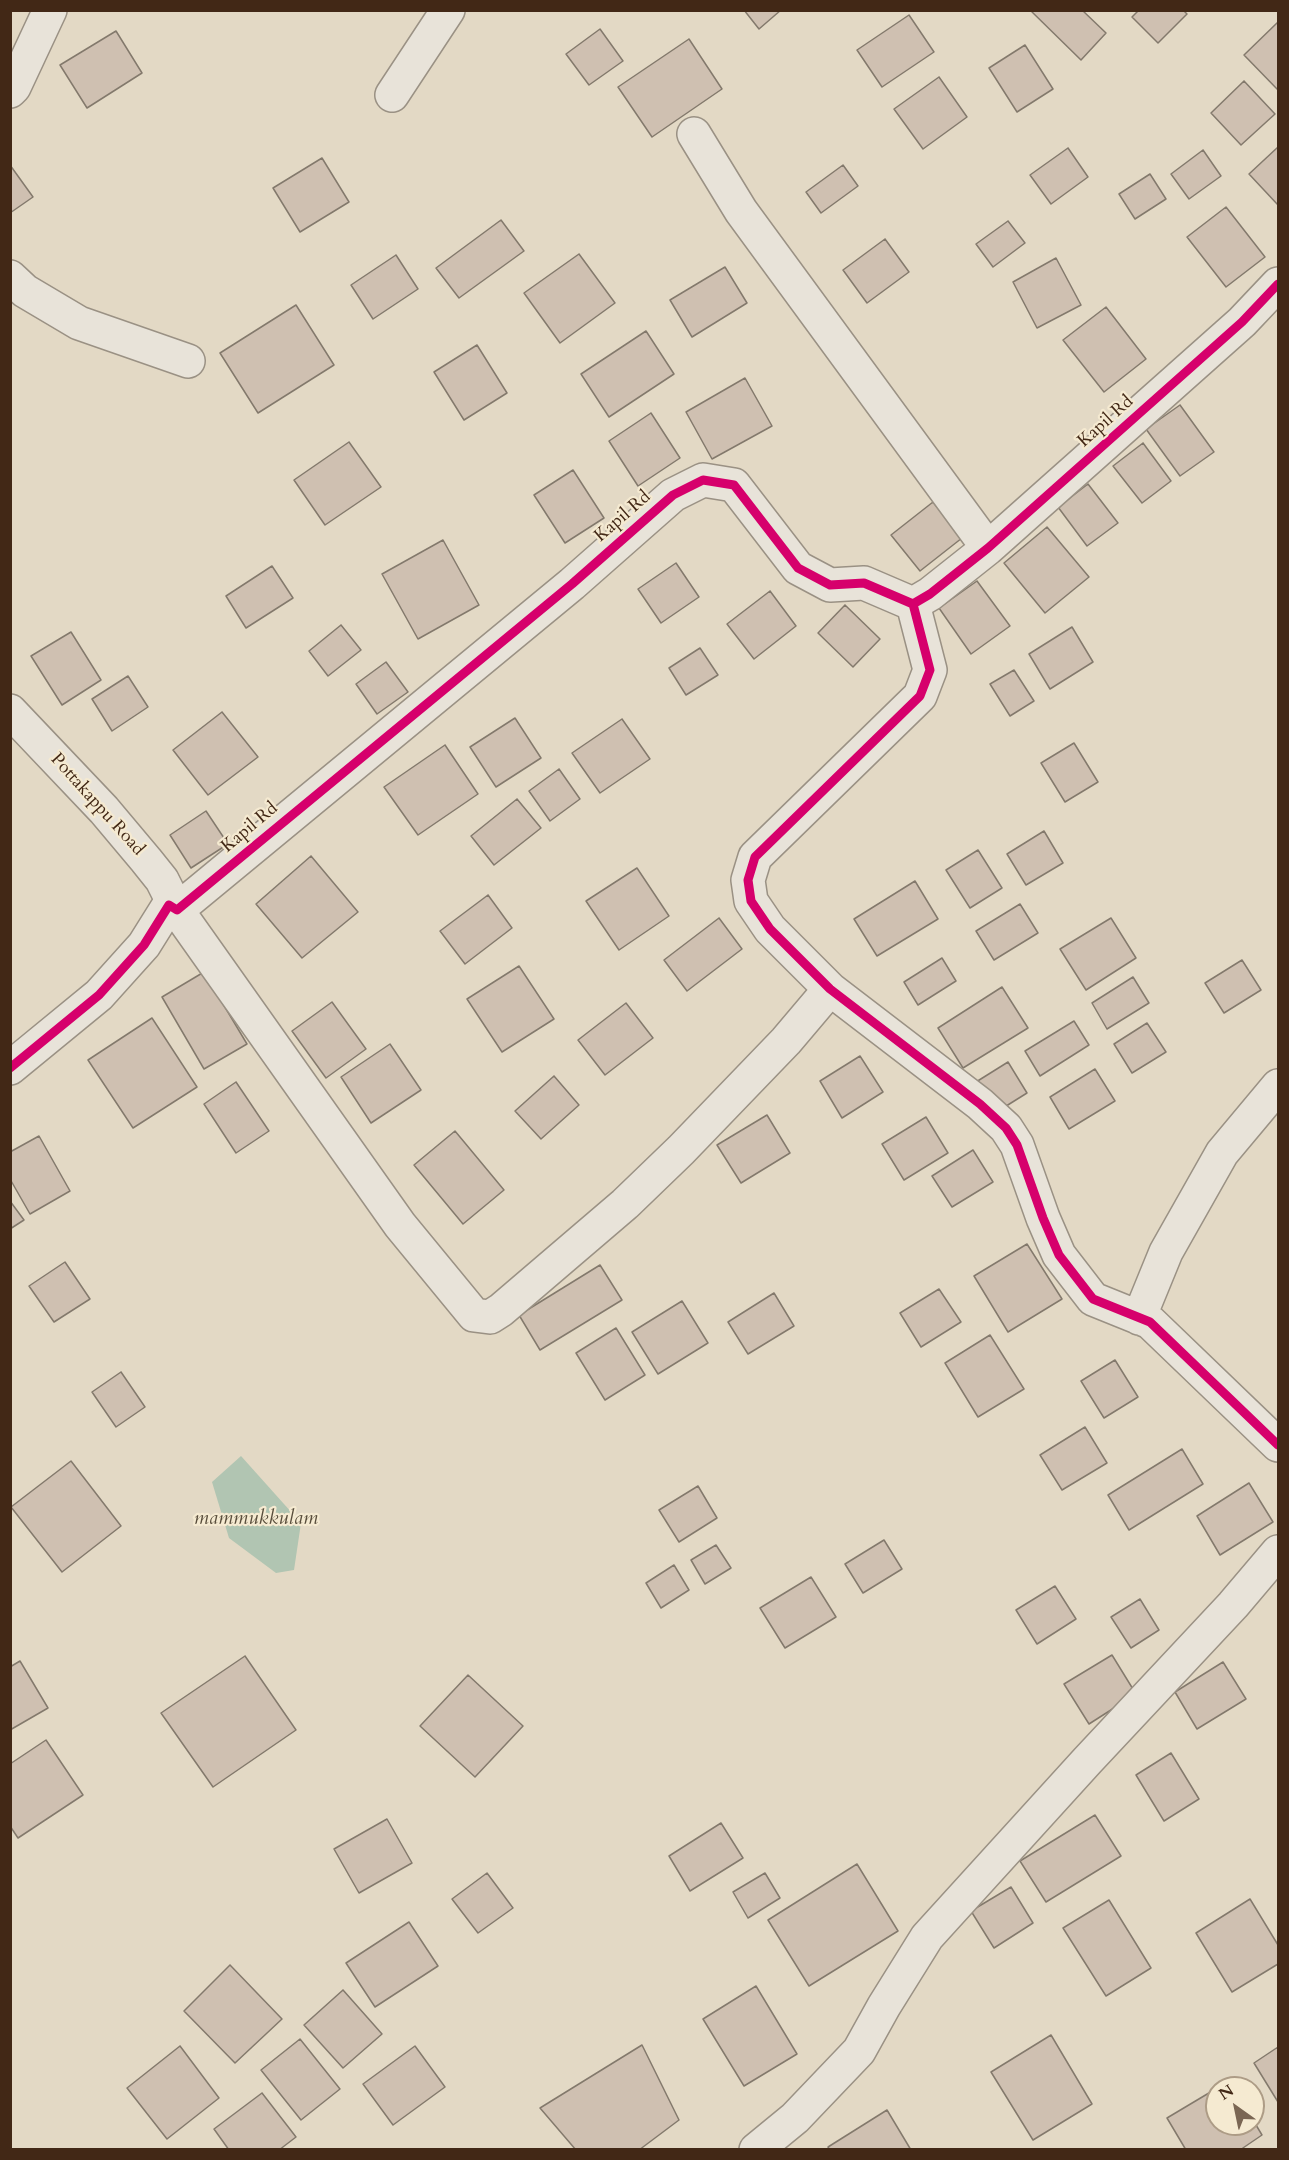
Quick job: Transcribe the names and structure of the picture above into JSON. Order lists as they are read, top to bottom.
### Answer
{
  "streets": {
    "street": ["Kapil Rd", "Pottakappu Road"]
  },
  "crossings": [
    ["Kapil Rd", "Pottakappu Road"]
  ],
  "water": ["mammukkulam"],
  "north": "top left"
}
